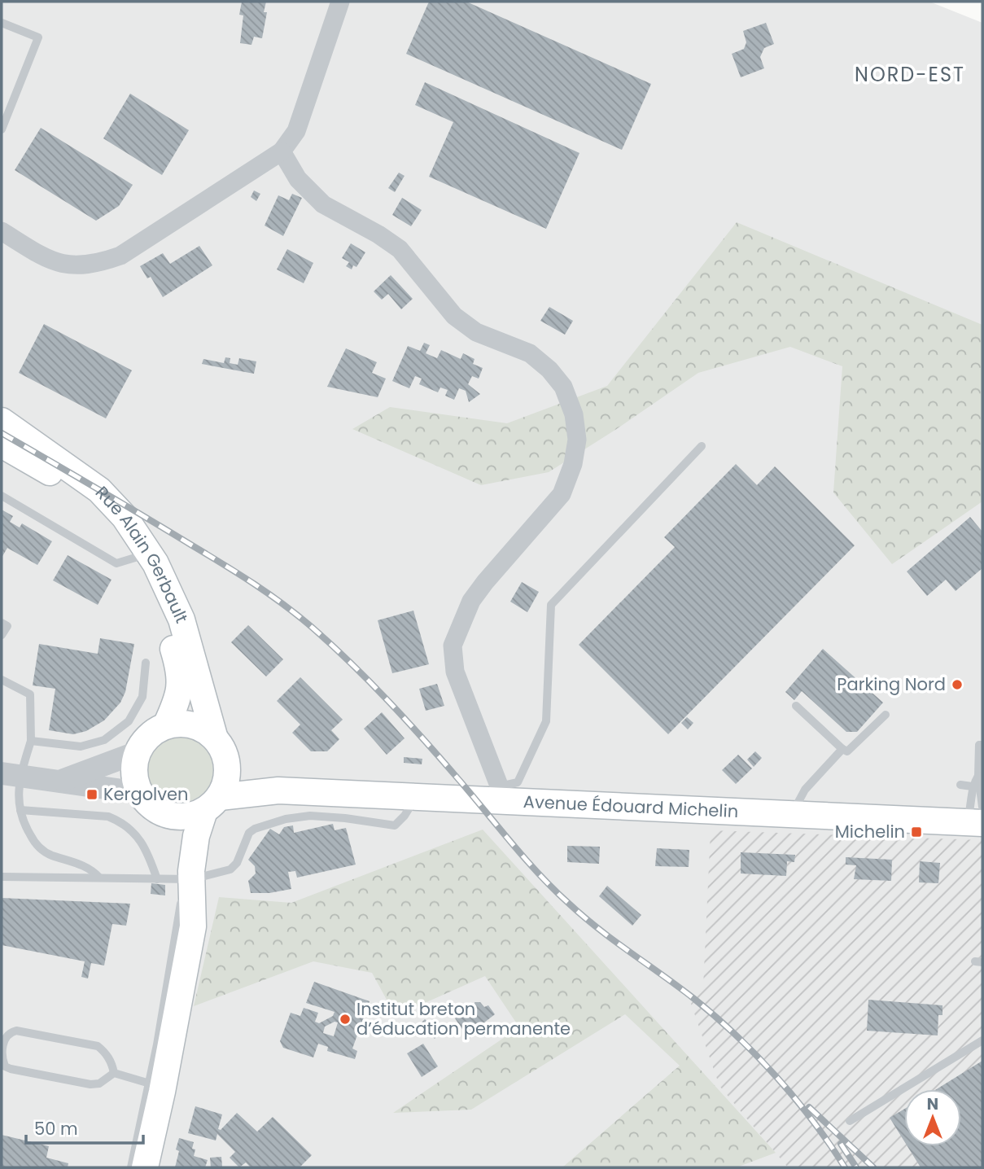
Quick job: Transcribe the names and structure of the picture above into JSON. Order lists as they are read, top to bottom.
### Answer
{
  "streets": {
    "main road": ["Rue Alain Gerbault", "Avenue Édouard Michelin"]
  },
  "crossings": [
    ["Rue Alain Gerbault", "Avenue Édouard Michelin"]
  ],
  "districts": ["NORD-EST"],
  "places": {
    "other": ["Parking Nord", "Institut breton d’éducation permanente"],
    "transit": ["Kergolven", "Michelin"]
  },
  "scale_bar": "50 m",
  "north": "top"
}
